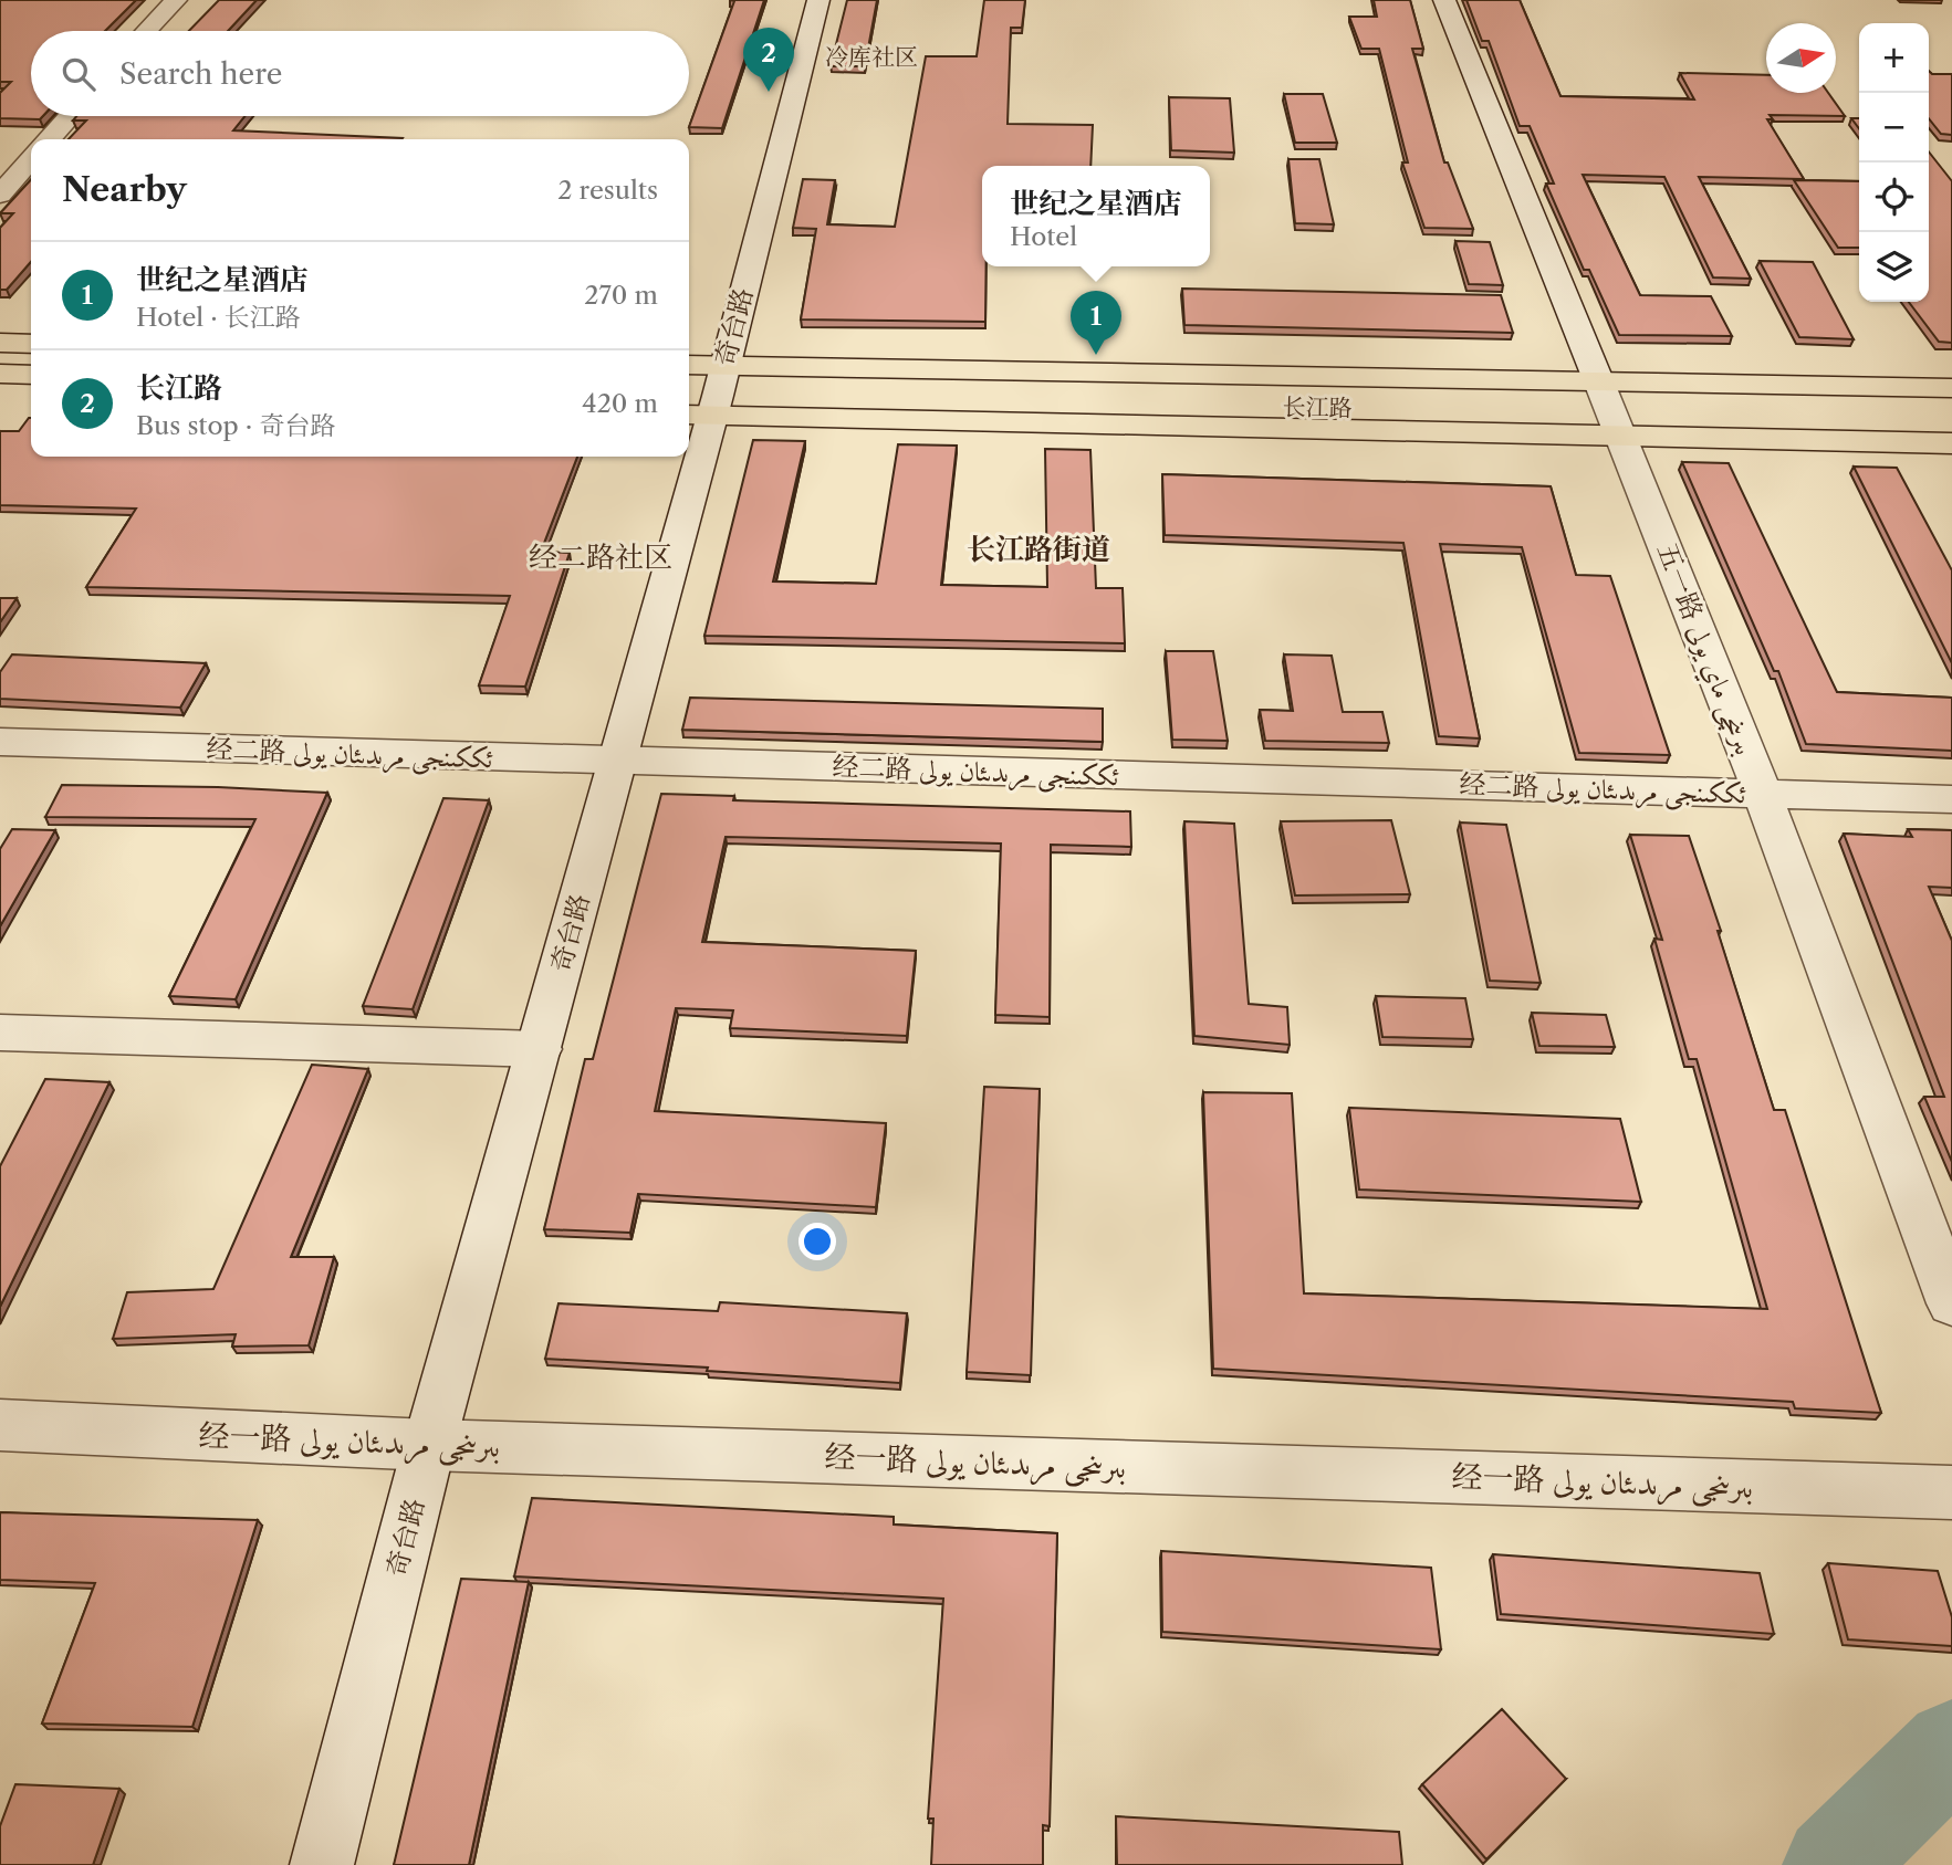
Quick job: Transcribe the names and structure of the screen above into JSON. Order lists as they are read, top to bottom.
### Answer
{
  "streets": {
    "main road": ["长江路"],
    "street": [
      "奇台路",
      "五一路 بىرىنچى ماي يولى",
      "经二路 ئككىنجى مرىدىئان يولى",
      "经一路 بىرىنجى مرىدىئان يولى"
    ]
  },
  "crossings": [
    ["奇台路", "长江路"],
    ["奇台路", "经二路 ئككىنجى مرىدىئان يولى"],
    ["奇台路", "经一路 بىرىنجى مرىدىئان يولى"],
    ["长江路", "五一路 بىرىنچى ماي يولى"],
    ["五一路 بىرىنچى ماي يولى", "经二路 ئككىنجى مرىدىئان يولى"]
  ],
  "districts": ["冷库社区", "长江路街道", "经二路社区"],
  "north": "right",
  "page": {
    "map_buttons": ["+", "−"],
    "pins": ["2", "1"],
    "search": "Search here",
    "heading": ["Nearby", "2 results"],
    "popup": ["世纪之星酒店", "Hotel"],
    "list": [
      {
        "mark": "1",
        "name": "世纪之星酒店",
        "note": "Hotel · 长江路",
        "value": "270 m"
      },
      {
        "mark": "2",
        "name": "长江路",
        "note": "Bus stop · 奇台路",
        "value": "420 m"
      }
    ]
  }
}
